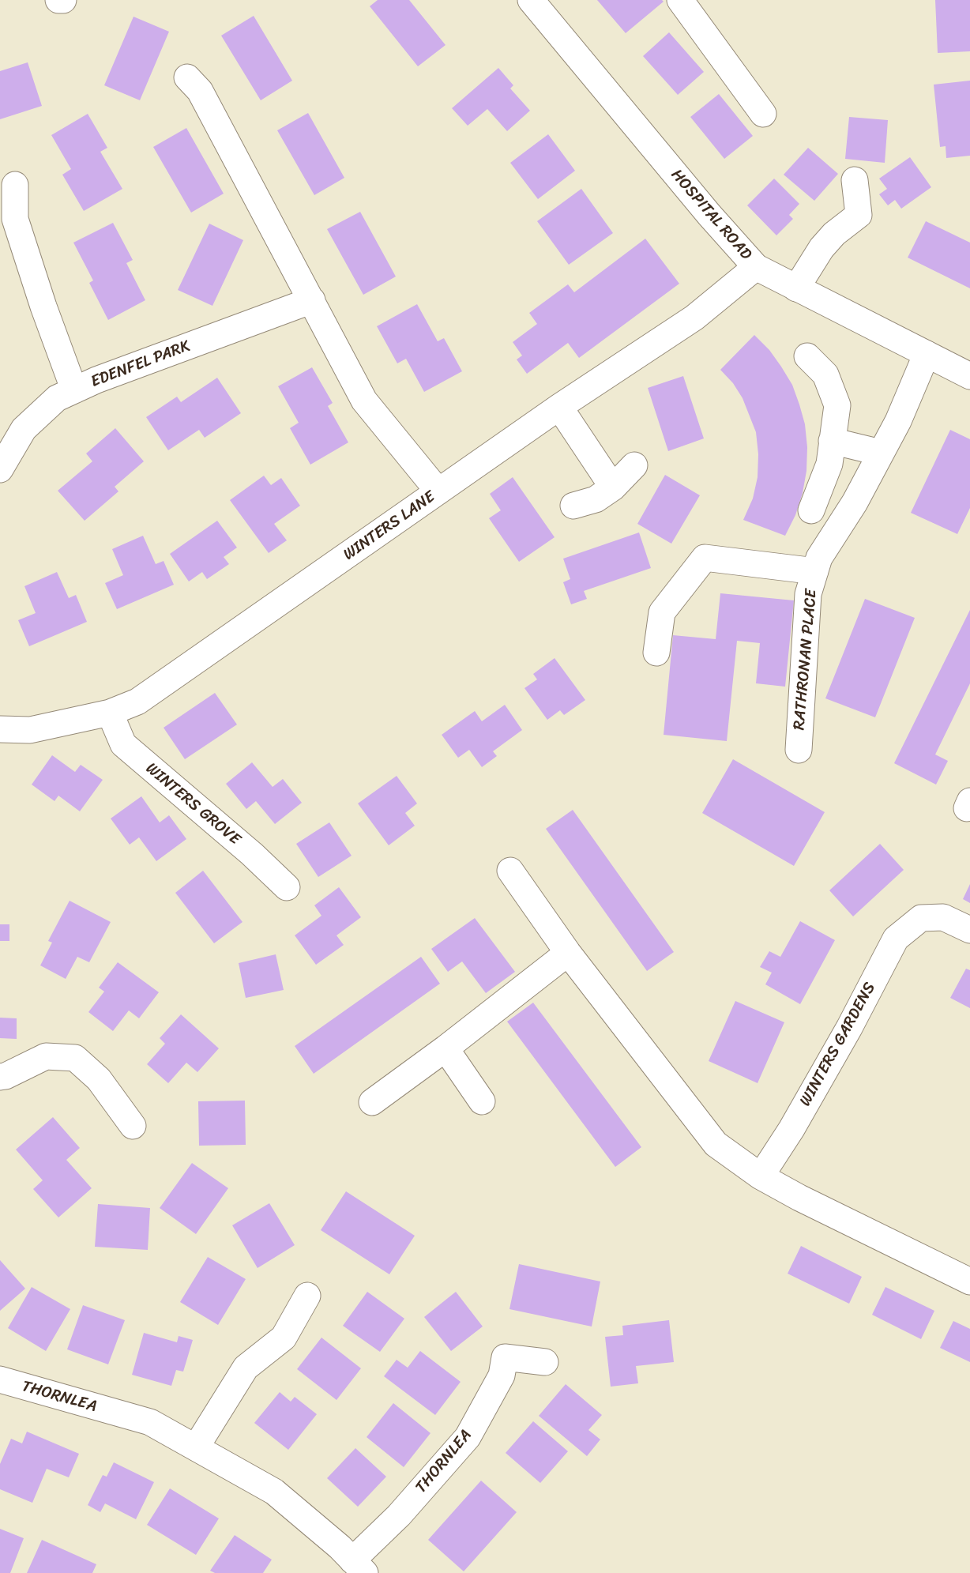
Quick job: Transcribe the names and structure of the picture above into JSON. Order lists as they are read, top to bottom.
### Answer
{
  "streets": {
    "street": [
      "HOSPITAL ROAD",
      "EDENFEL PARK",
      "WINTERS LANE",
      "RATHRONAN PLACE",
      "WINTERS GROVE",
      "WINTERS GARDENS",
      "THORNLEA"
    ]
  },
  "crossings": [
    ["HOSPITAL ROAD", "WINTERS LANE"],
    ["HOSPITAL ROAD", "RATHRONAN PLACE"],
    ["WINTERS LANE", "WINTERS GROVE"]
  ]
}
